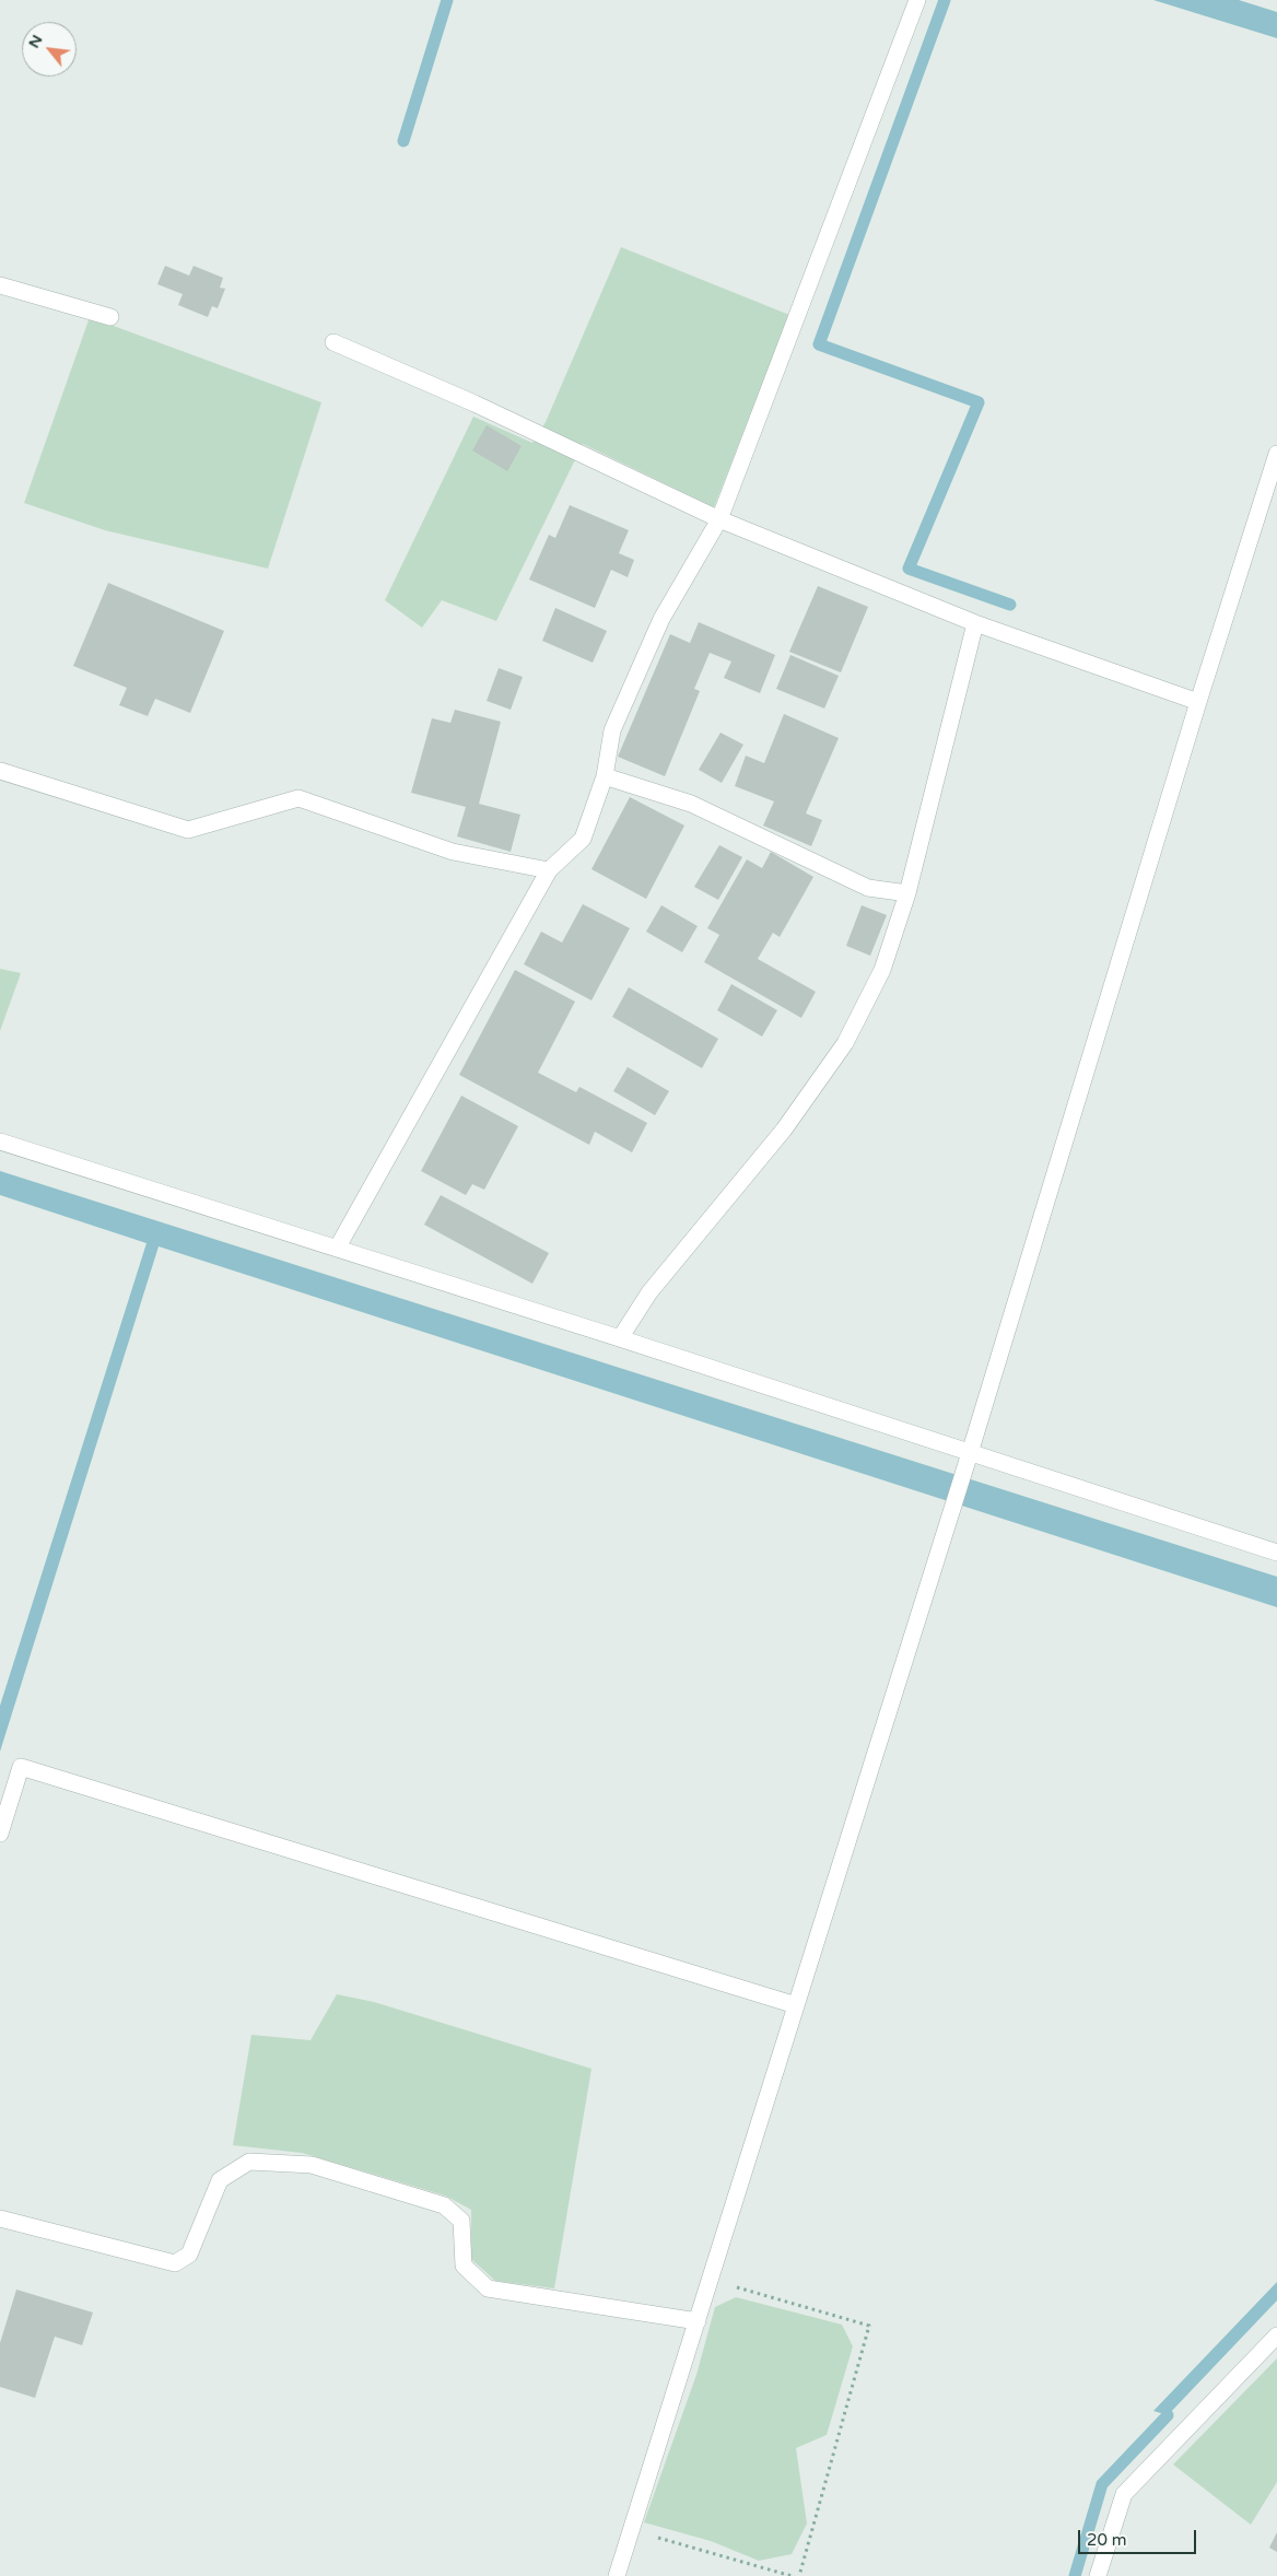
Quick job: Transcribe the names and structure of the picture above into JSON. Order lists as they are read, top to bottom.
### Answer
{
  "scale_bar": "20 m",
  "north": "top left"
}
